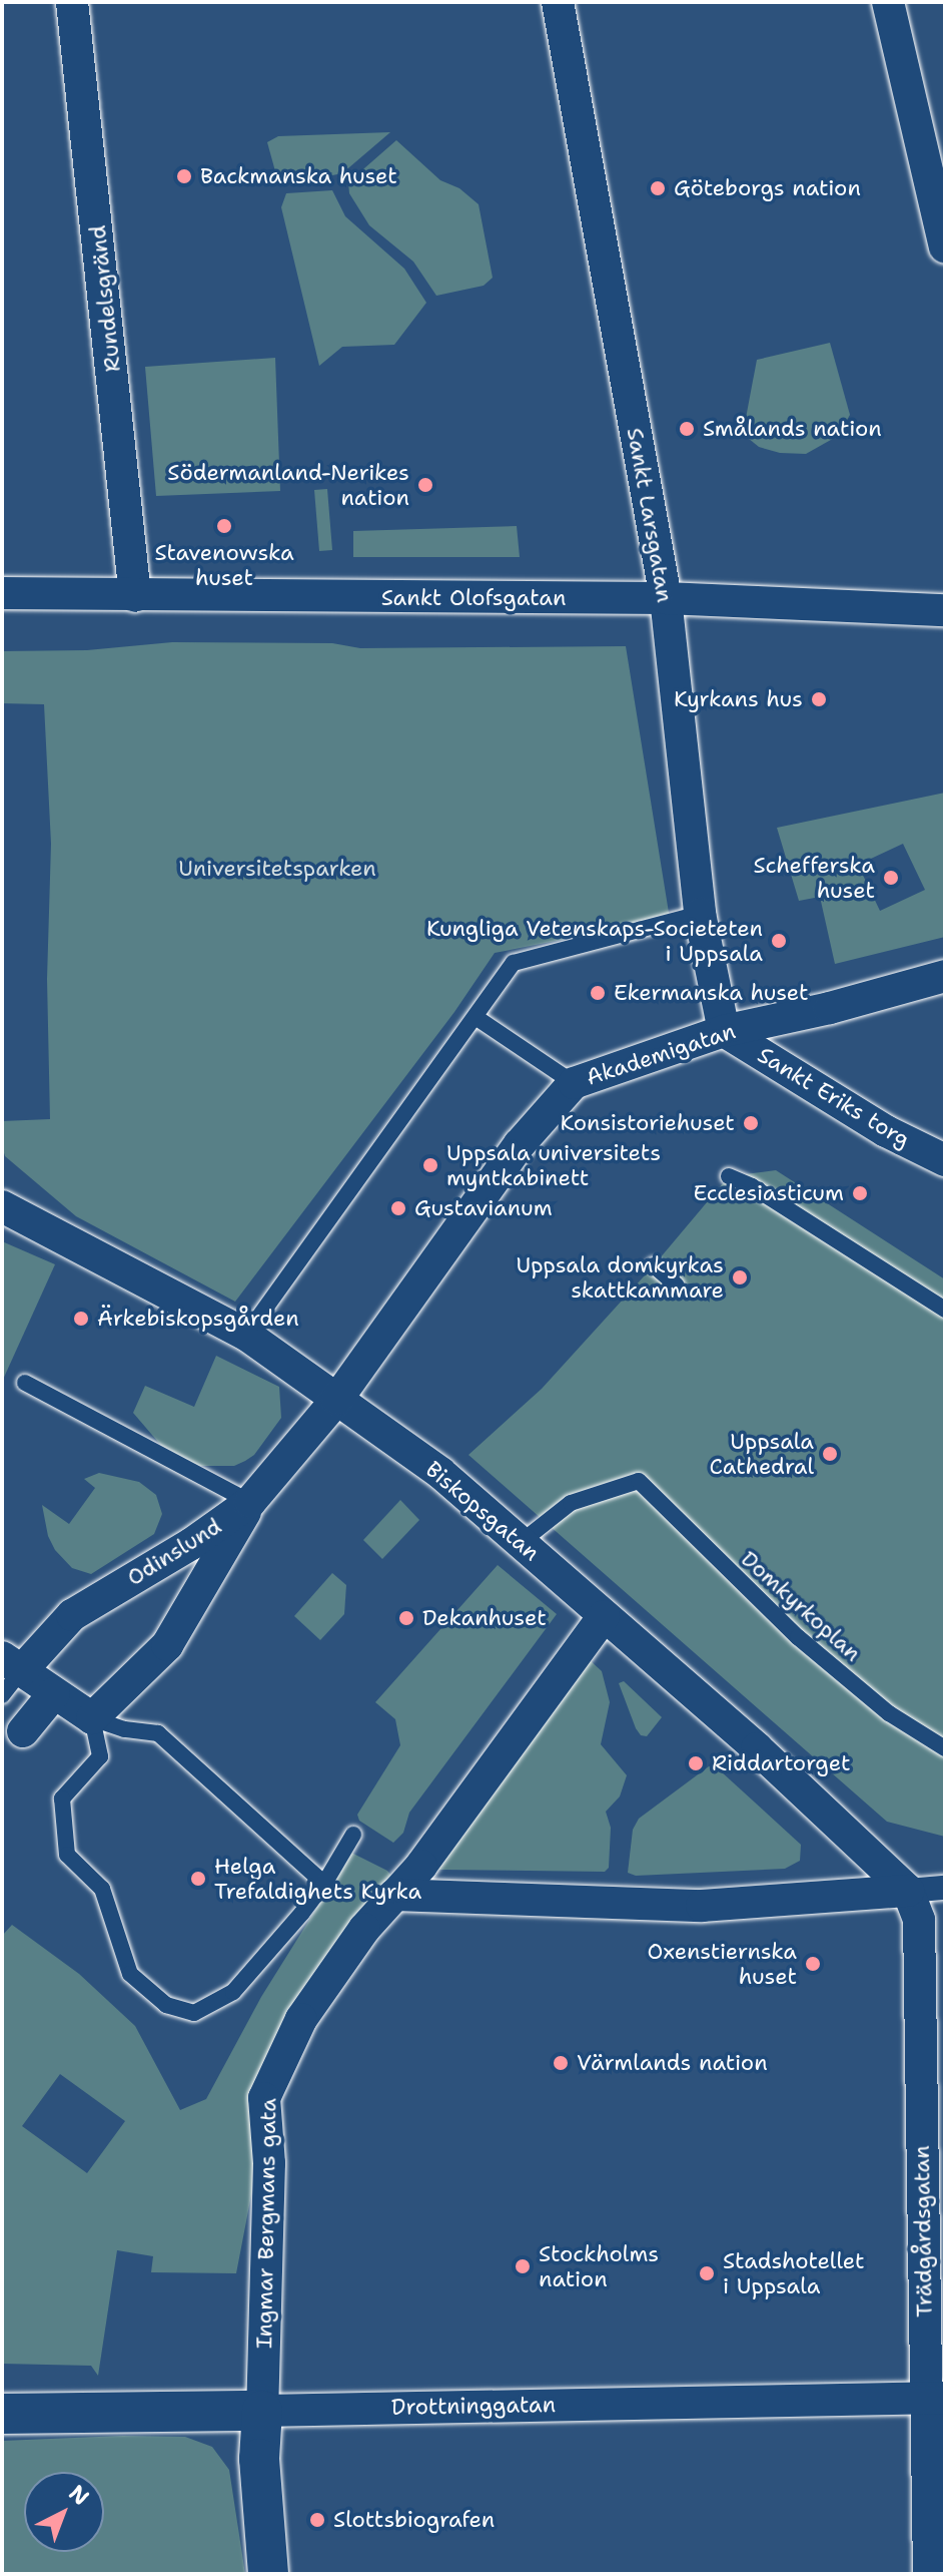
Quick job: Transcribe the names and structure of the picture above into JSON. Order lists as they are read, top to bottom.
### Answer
{
  "streets": {
    "street": [
      "Rundelsgränd",
      "Sankt Larsgatan",
      "Sankt Olofsgatan",
      "Akademigatan",
      "Sankt Eriks torg",
      "Biskopsgatan",
      "Odinslund",
      "Ingmar Bergmans gata",
      "Trädgårdsgatan",
      "Drottninggatan"
    ],
    "lane": ["Domkyrkoplan"]
  },
  "crossings": [
    ["Rundelsgränd", "Sankt Olofsgatan"],
    ["Sankt Larsgatan", "Sankt Olofsgatan"],
    ["Sankt Larsgatan", "Akademigatan"],
    ["Sankt Larsgatan", "Sankt Eriks torg"],
    ["Akademigatan", "Sankt Eriks torg"],
    ["Akademigatan", "Biskopsgatan"],
    ["Akademigatan", "Odinslund"],
    ["Biskopsgatan", "Odinslund"],
    ["Biskopsgatan", "Ingmar Bergmans gata"],
    ["Biskopsgatan", "Trädgårdsgatan"],
    ["Ingmar Bergmans gata", "Drottninggatan"],
    ["Trädgårdsgatan", "Drottninggatan"]
  ],
  "parks": ["Universitetsparken"],
  "places": [
    "Backmanska huset",
    "Göteborgs nation",
    "Smålands nation",
    "Södermanland-Nerikes nation",
    "Stavenowska huset",
    "Kyrkans hus",
    "Schefferska huset",
    "Kungliga Vetenskaps-Societeten i Uppsala",
    "Ekermanska huset",
    "Konsistoriehuset",
    "Uppsala universitets myntkabinett",
    "Ecclesiasticum",
    "Gustavianum",
    "Uppsala domkyrkas skattkammare",
    "Ärkebiskopsgården",
    "Uppsala Cathedral",
    "Dekanhuset",
    "Riddartorget",
    "Helga Trefaldighets Kyrka",
    "Oxenstiernska huset",
    "Värmlands nation",
    "Stockholms nation",
    "Stadshotellet i Uppsala",
    "Slottsbiografen"
  ],
  "north": "top right"
}
